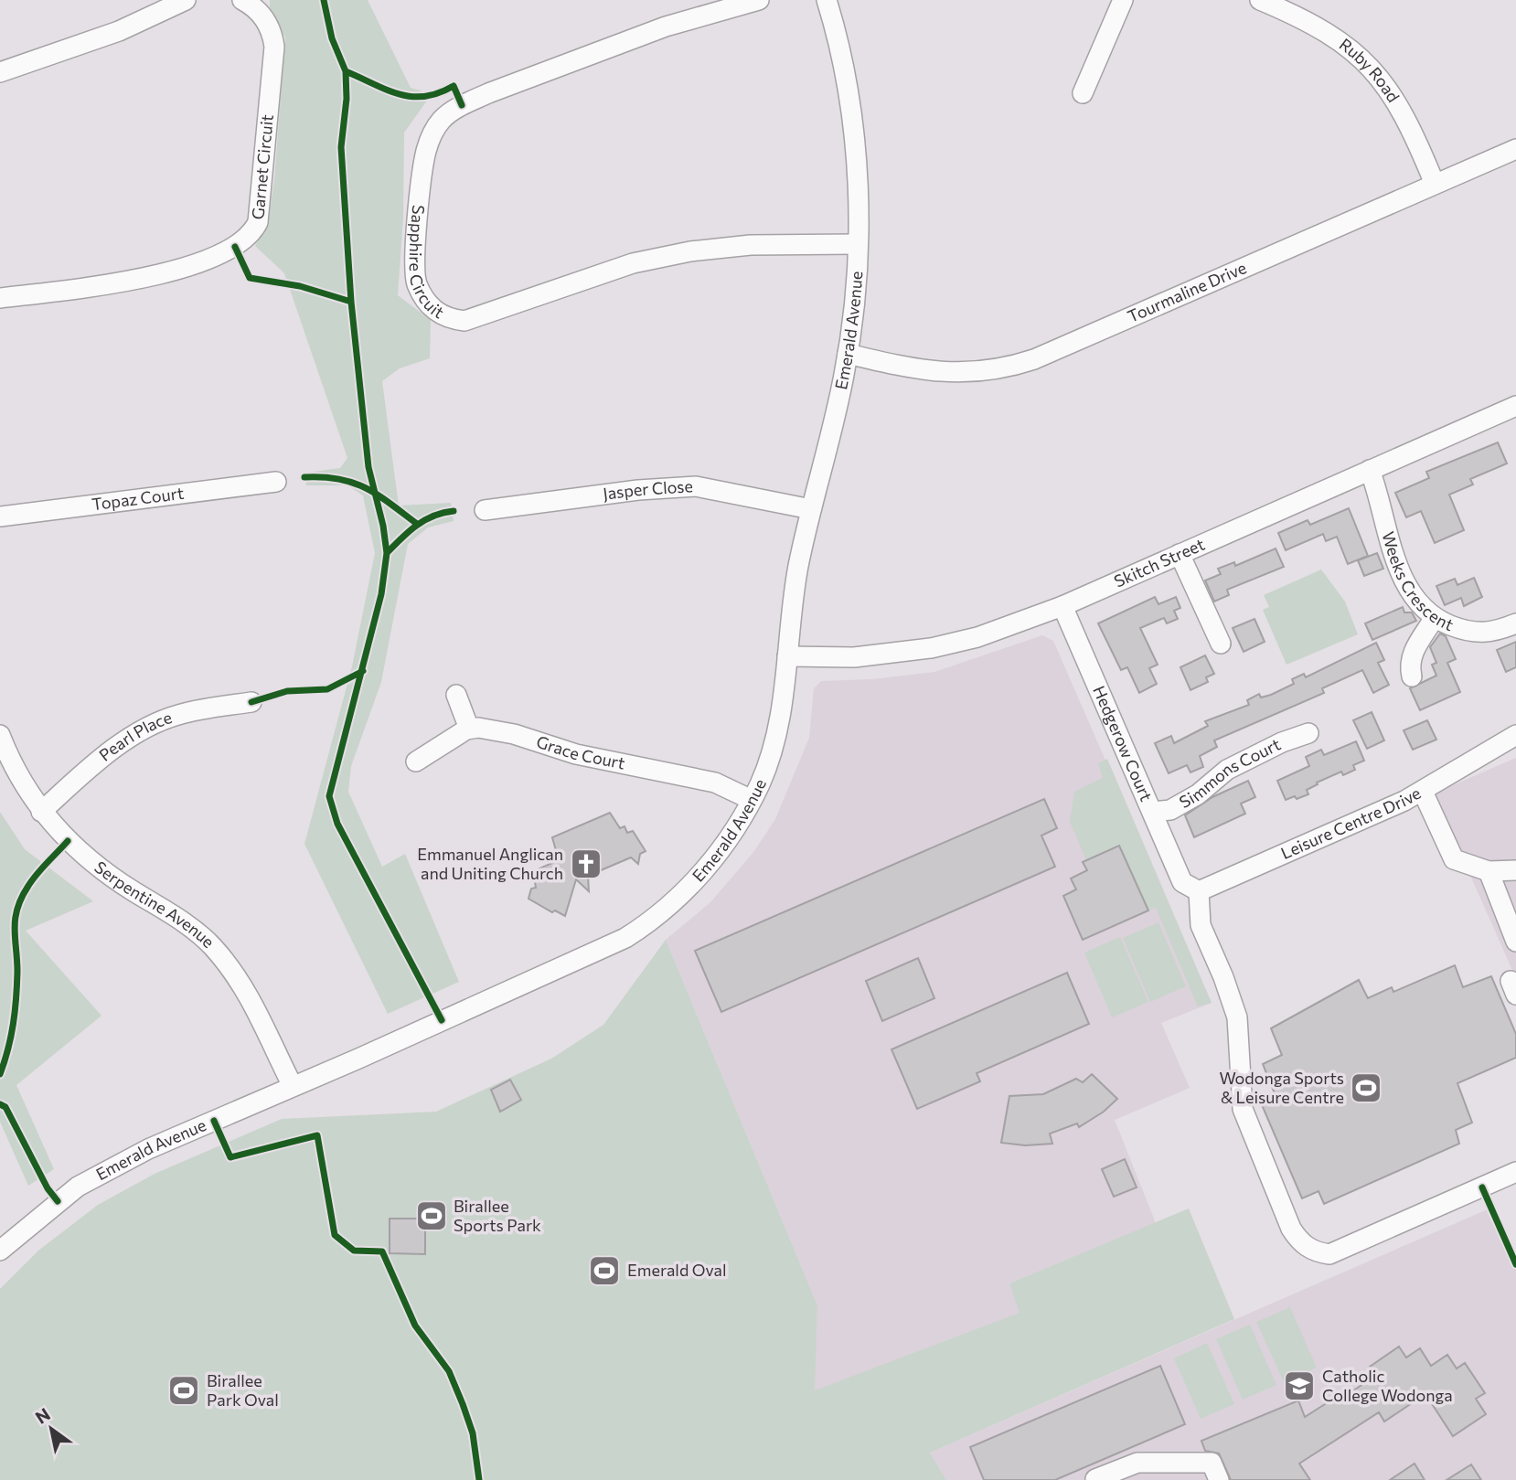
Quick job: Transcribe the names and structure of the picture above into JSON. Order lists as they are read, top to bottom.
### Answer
{
  "streets": {
    "street": [
      "Ruby Road",
      "Garnet Circuit",
      "Sapphire Circuit",
      "Tourmaline Drive",
      "Emerald Avenue",
      "Jasper Close",
      "Topaz Court",
      "Skitch Street",
      "Weeks Crescent",
      "Pearl Place",
      "Hedgerow Court",
      "Grace Court",
      "Simmons Court",
      "Leisure Centre Drive",
      "Serpentine Avenue"
    ]
  },
  "crossings": [
    ["Ruby Road", "Tourmaline Drive"],
    ["Sapphire Circuit", "Emerald Avenue"],
    ["Tourmaline Drive", "Emerald Avenue"],
    ["Emerald Avenue", "Jasper Close"],
    ["Emerald Avenue", "Skitch Street"],
    ["Emerald Avenue", "Grace Court"],
    ["Emerald Avenue", "Serpentine Avenue"],
    ["Skitch Street", "Weeks Crescent"],
    ["Skitch Street", "Hedgerow Court"],
    ["Pearl Place", "Serpentine Avenue"],
    ["Hedgerow Court", "Simmons Court"],
    ["Hedgerow Court", "Leisure Centre Drive"]
  ],
  "places": {
    "church": ["Emmanuel Anglican and Uniting Church"],
    "sports": [
      "Wodonga Sports & Leisure Centre",
      "Birallee Sports Park",
      "Emerald Oval",
      "Birallee Park Oval"
    ],
    "school or university": ["Catholic College Wodonga"]
  },
  "north": "top left"
}
